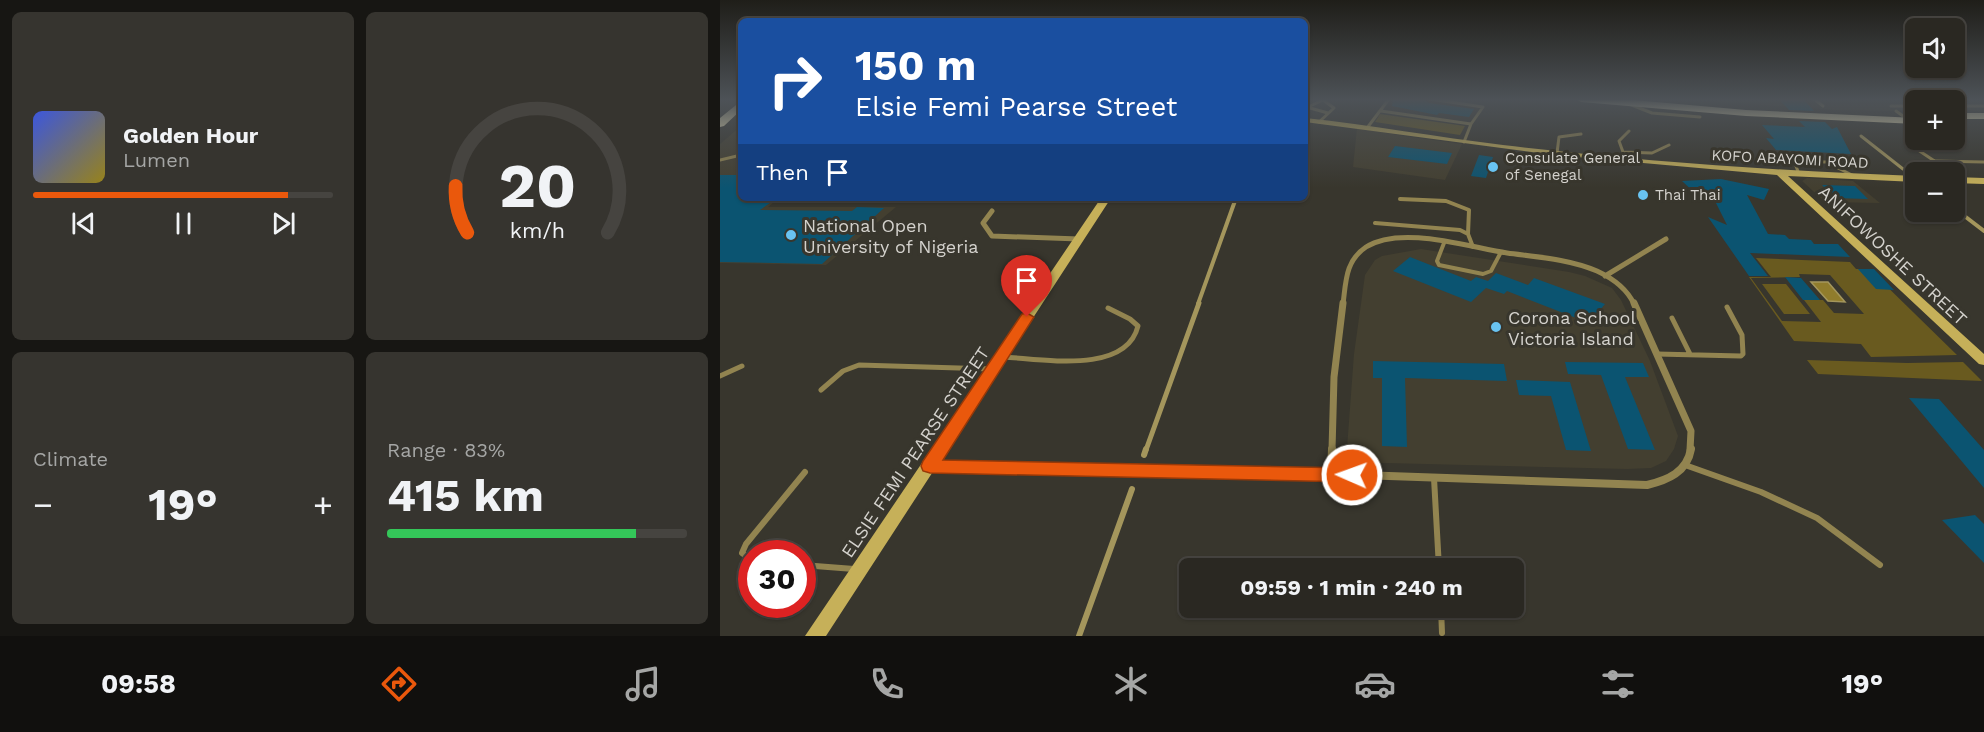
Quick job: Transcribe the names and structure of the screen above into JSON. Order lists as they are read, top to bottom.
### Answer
{
  "streets": {
    "street": ["KOFO ABAYOMI ROAD", "ANIFOWOSHE STREET", "ELSIE FEMI PEARSE STREET"]
  },
  "crossings": [
    ["KOFO ABAYOMI ROAD", "ANIFOWOSHE STREET"]
  ],
  "places": [
    "Consulate General of Senegal",
    "Thai Thai",
    "National Open University of Nigeria",
    "Corona School Victoria Island"
  ],
  "page": {
    "map_buttons": ["+", "−"],
    "turn": ["150 m", "Elsie Femi Pearse Street"],
    "song": ["Golden Hour", "Lumen"],
    "then": "Then",
    "tile": [
      "Climate",
      ["Range · 83%", "415 km"]
    ],
    "heat": ["−", "19°", "+"],
    "limit": "30",
    "trip": "09:59 · 1 min · 240 m",
    "tabs": ["09:58", "19°"],
    "gauge": ["20", "km/h"]
  }
}
